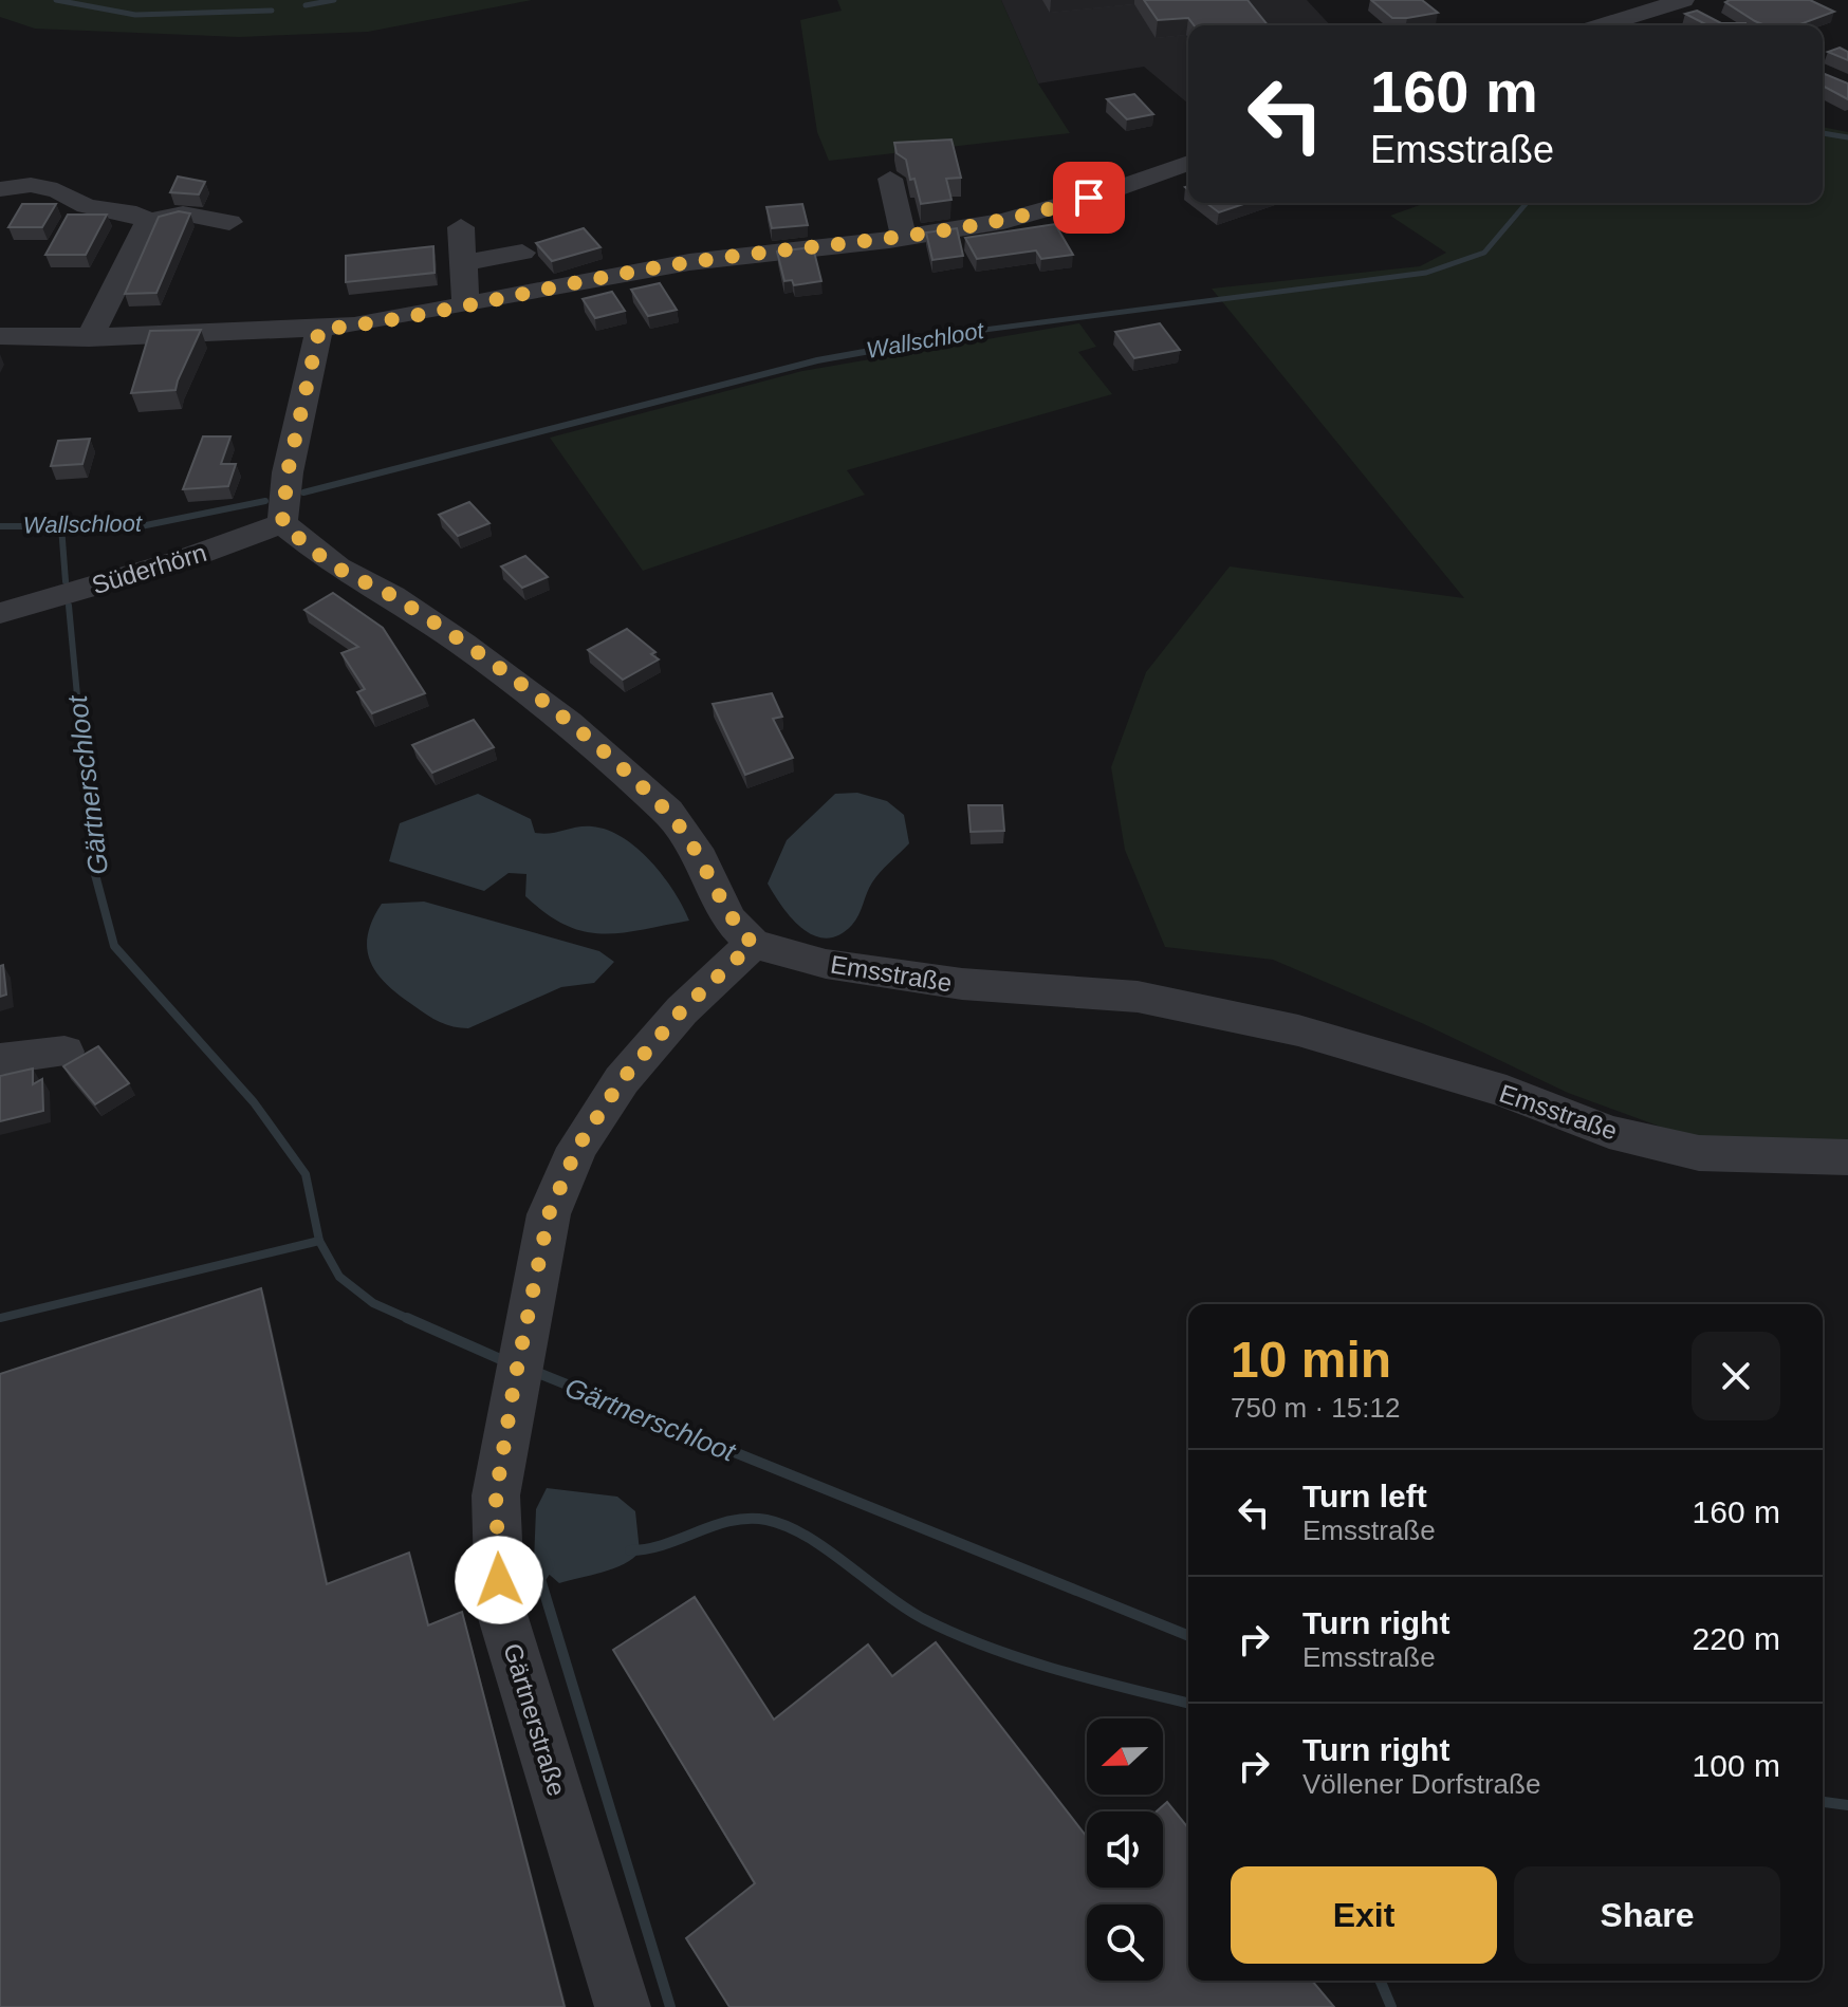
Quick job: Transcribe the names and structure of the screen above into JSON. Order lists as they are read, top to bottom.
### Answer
{
  "streets": {
    "street": ["Süderhörn", "Emsstraße", "Gärtnerstraße"]
  },
  "crossings": [
    ["Emsstraße", "Gärtnerstraße"]
  ],
  "water": ["Wallschloot", "Gärtnerschloot"],
  "north": "left",
  "page": {
    "turn": ["160 m", "Emsstraße"],
    "heading": ["10 min", "750 m · 15:12"],
    "list": [
      {
        "name": "Turn left",
        "note": "Emsstraße",
        "value": "160 m"
      },
      {
        "name": "Turn right",
        "note": "Emsstraße",
        "value": "220 m"
      },
      {
        "name": "Turn right",
        "note": "Völlener Dorfstraße",
        "value": "100 m"
      }
    ],
    "buttons": ["Exit", "Share"]
  }
}
